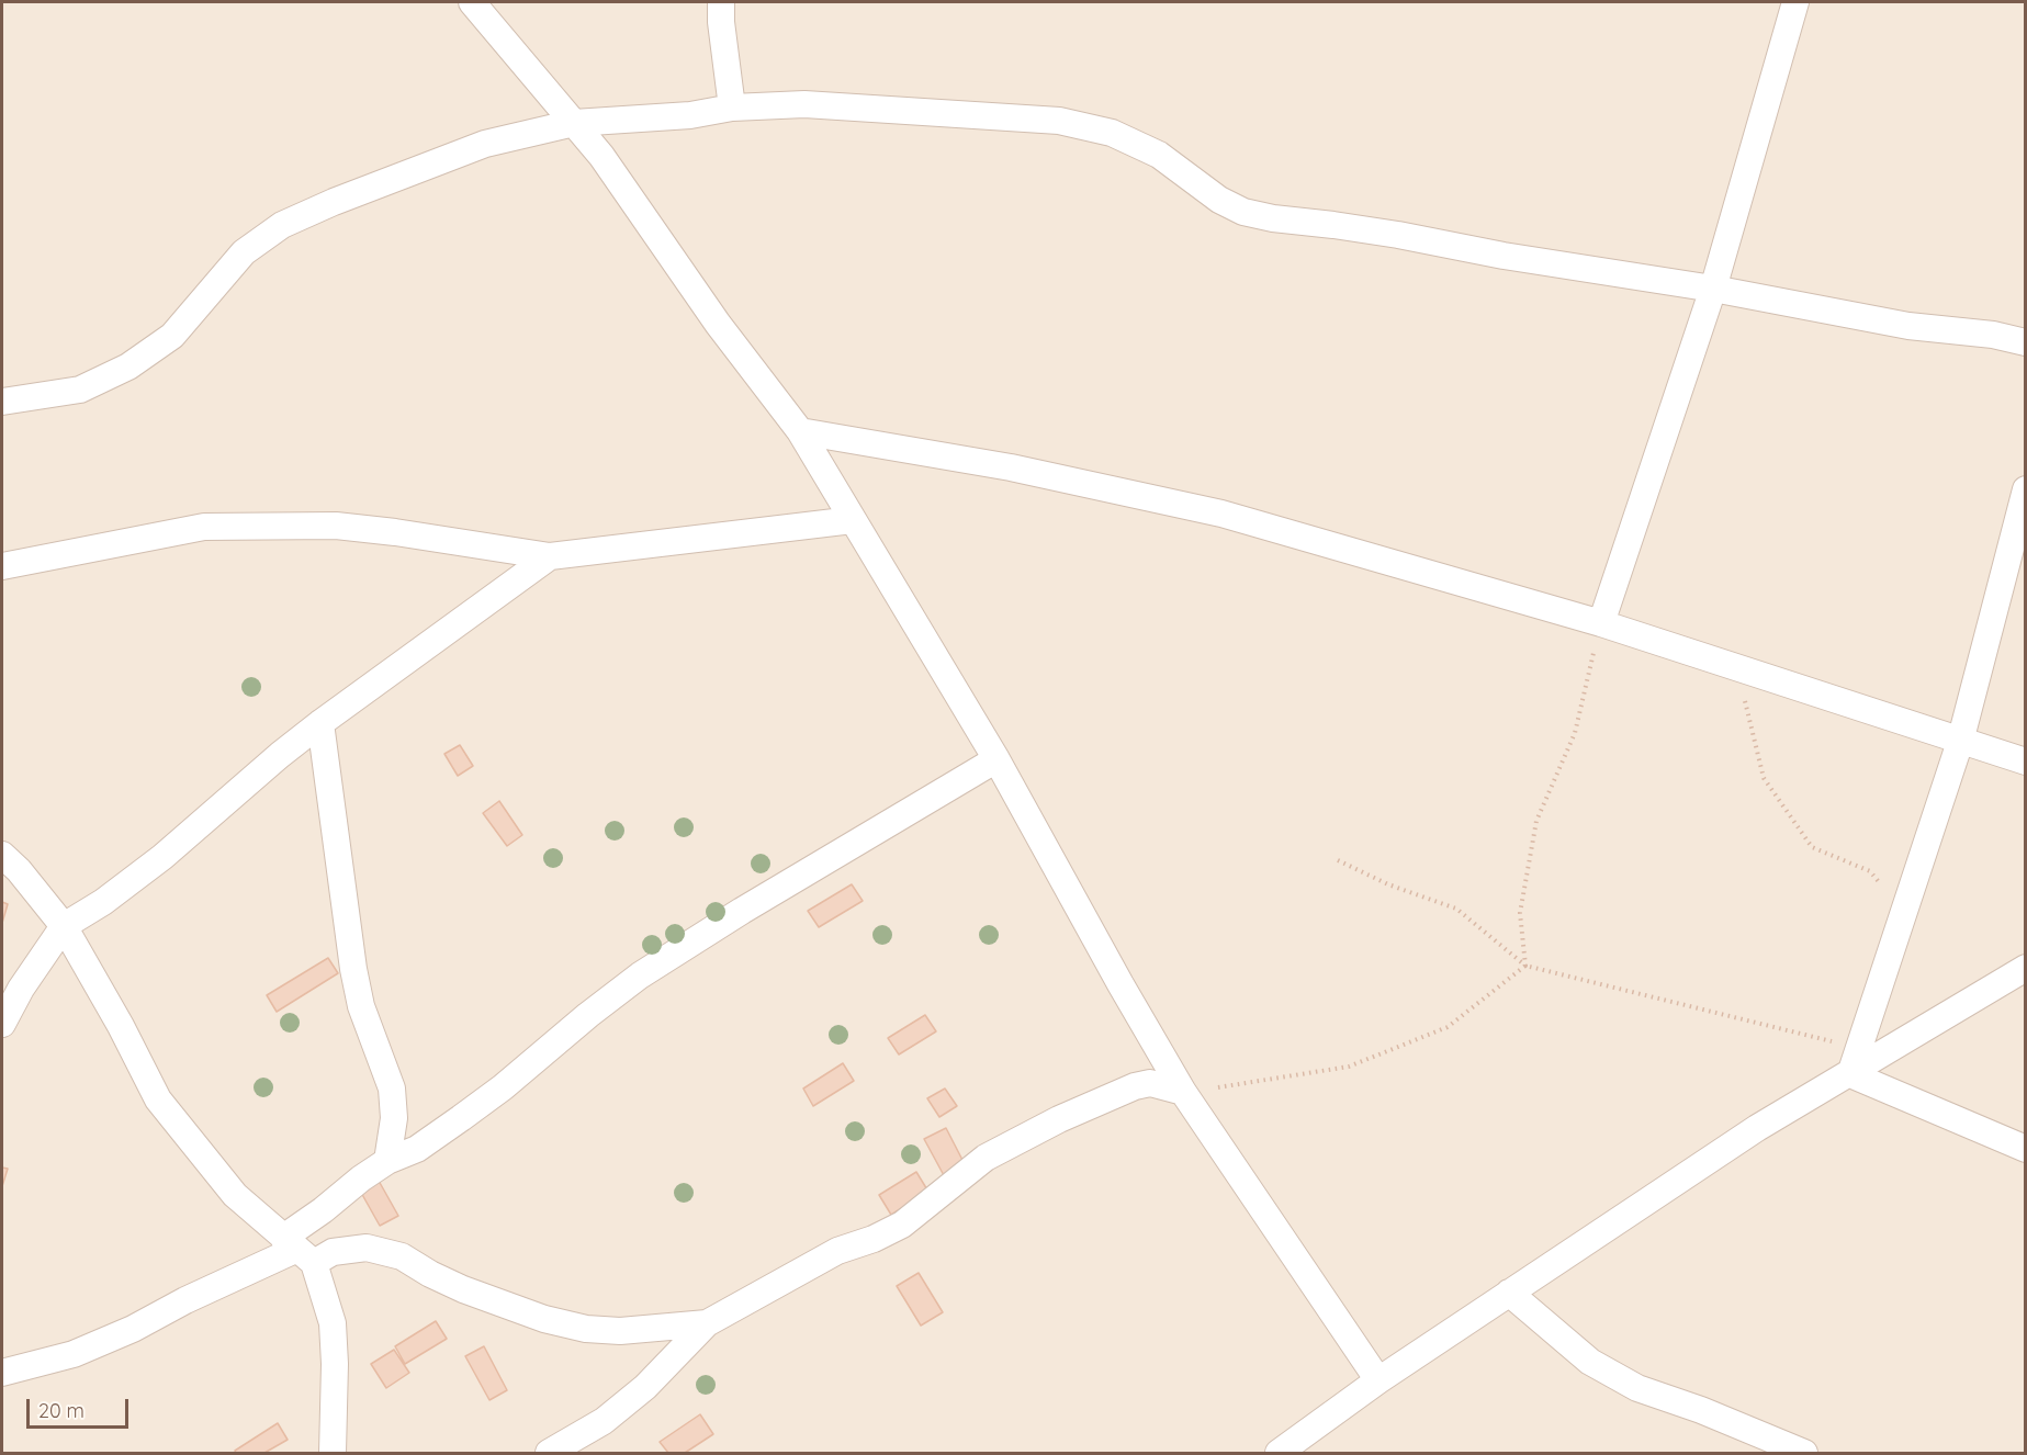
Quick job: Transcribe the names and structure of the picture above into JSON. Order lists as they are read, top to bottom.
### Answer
{
  "scale_bar": "20 m"
}
